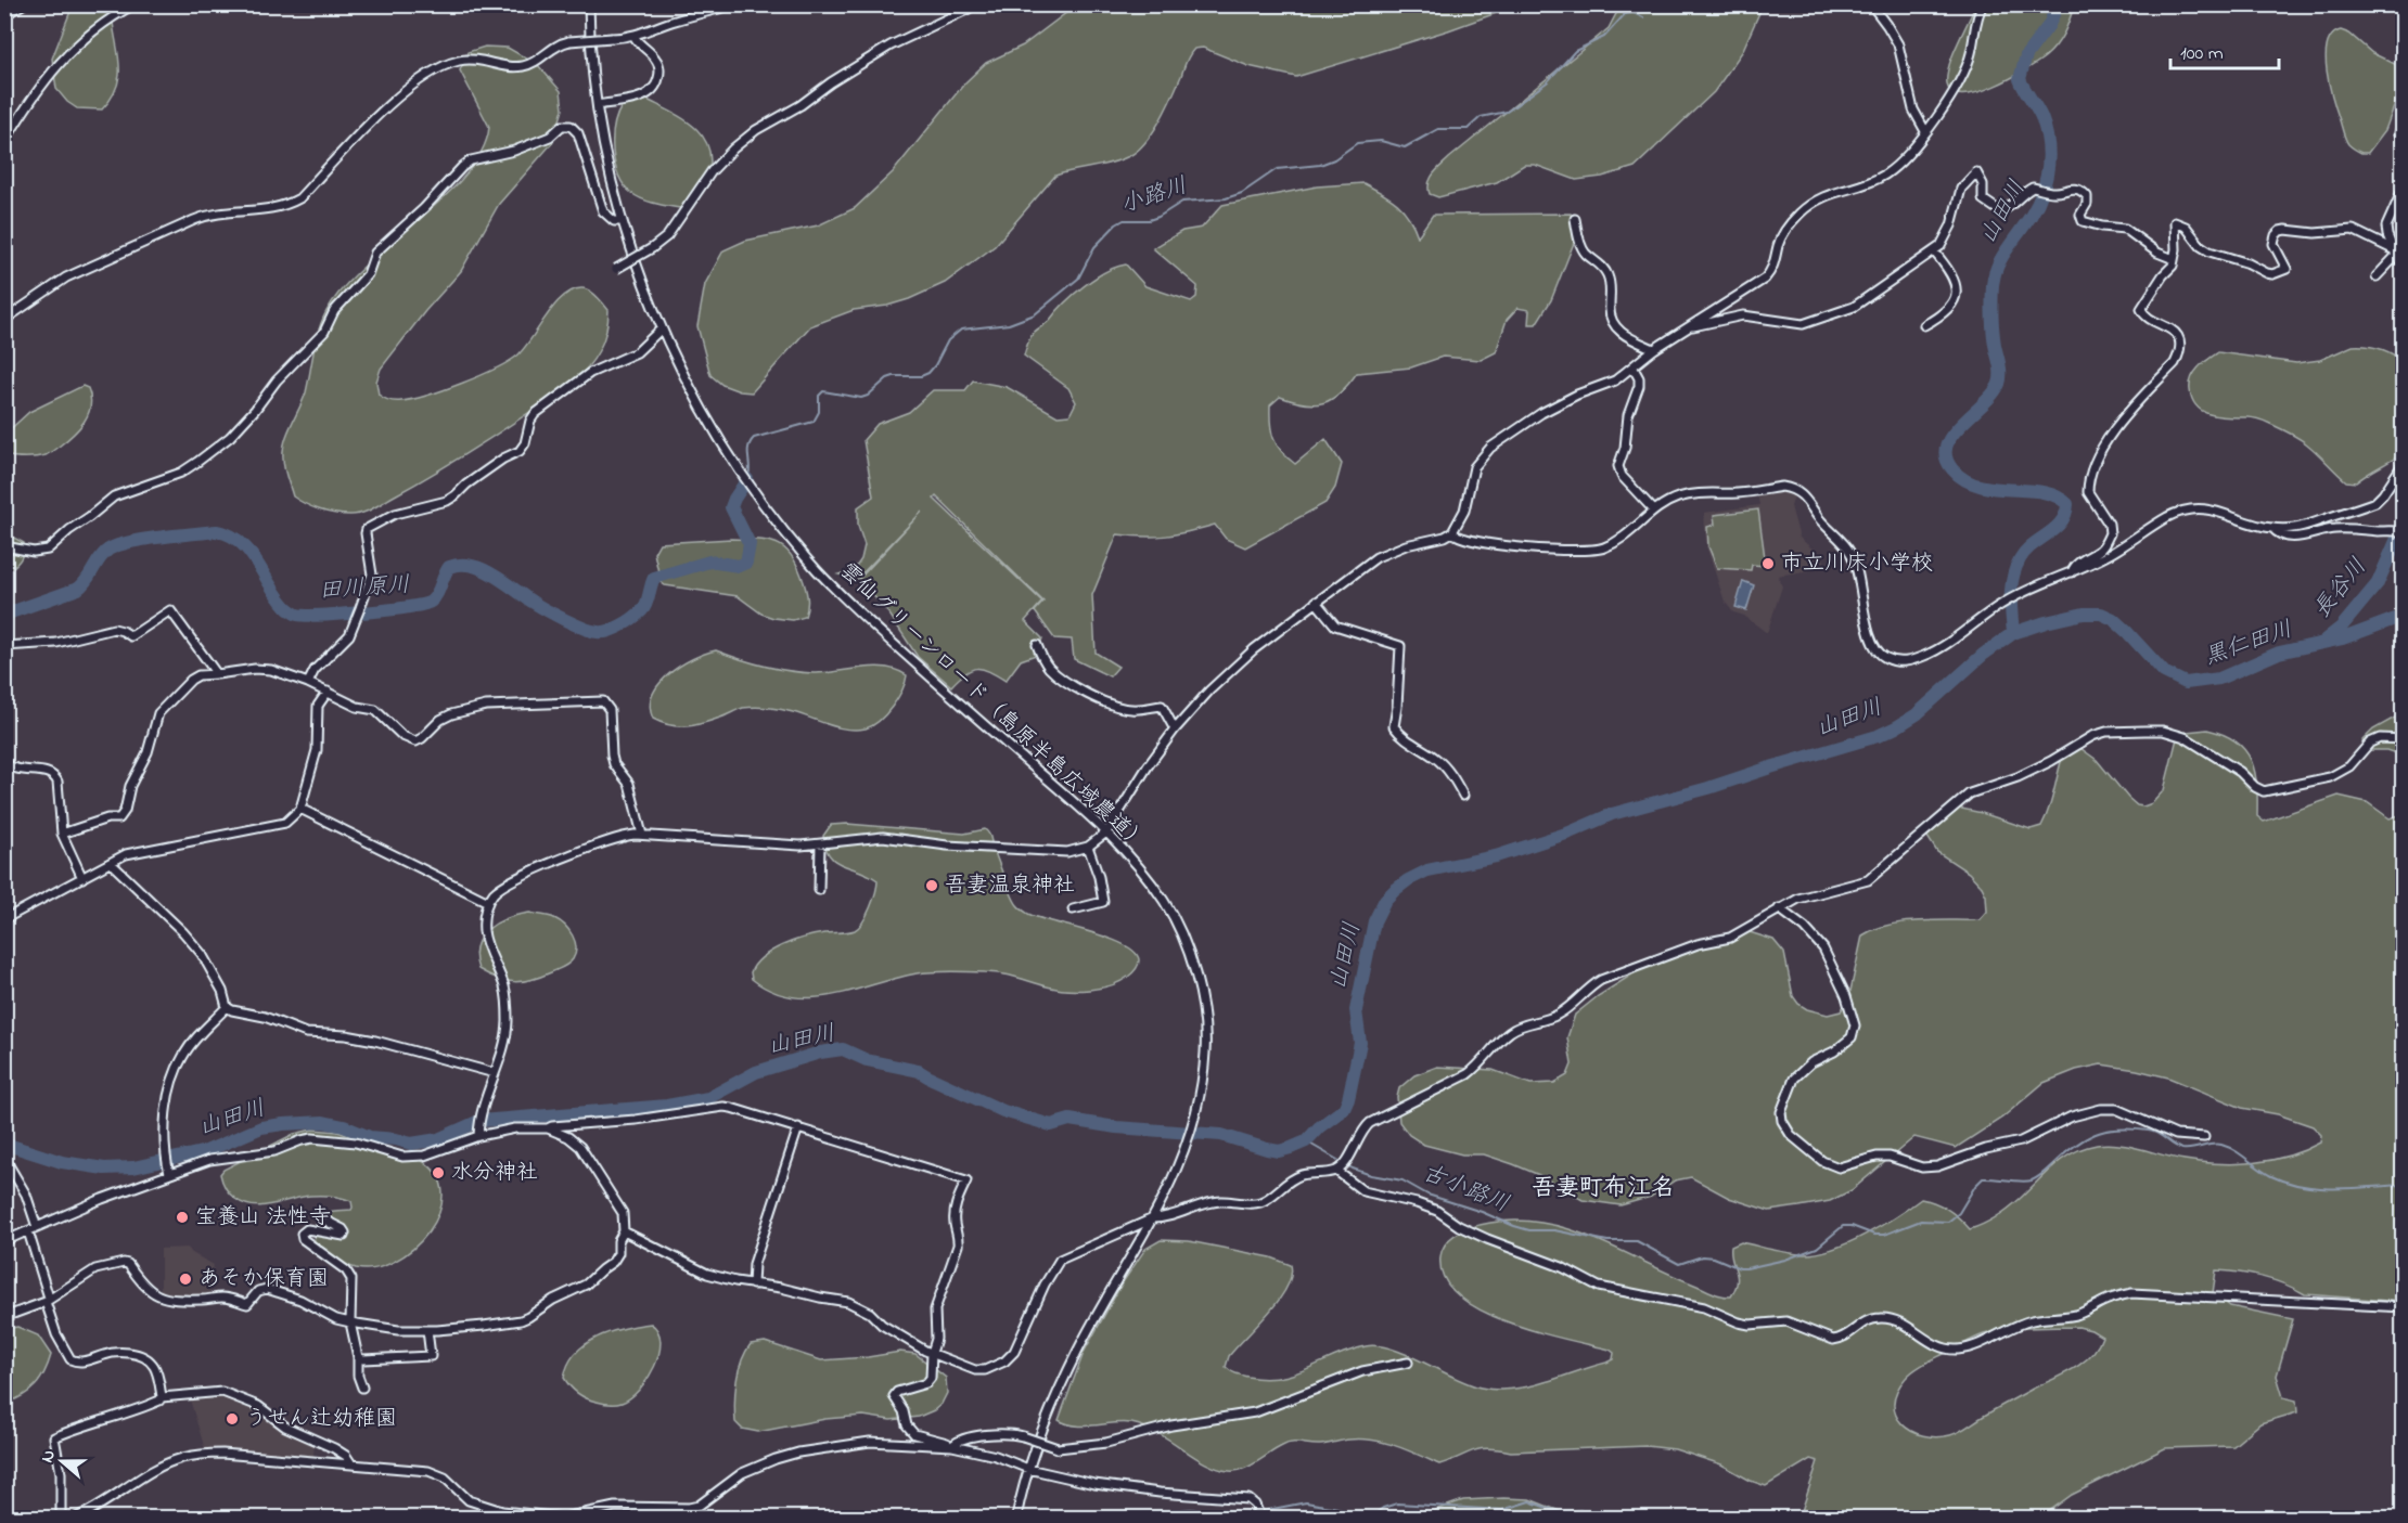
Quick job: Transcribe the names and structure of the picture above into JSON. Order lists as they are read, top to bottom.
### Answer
{
  "streets": {
    "street": ["雲仙グリーンロード（島原半島広域農道）"]
  },
  "districts": ["吾妻町布江名"],
  "water": [
    "小路川",
    "山田川",
    "田川原川",
    "長谷川",
    "黒仁田川",
    "古小路川"
  ],
  "places": [
    "市立川床小学校",
    "吾妻温泉神社",
    "水分神社",
    "宝養山 法性寺",
    "あそか保育園",
    "うせん辻幼稚園"
  ],
  "scale_bar": "100 m",
  "north": "left"
}
